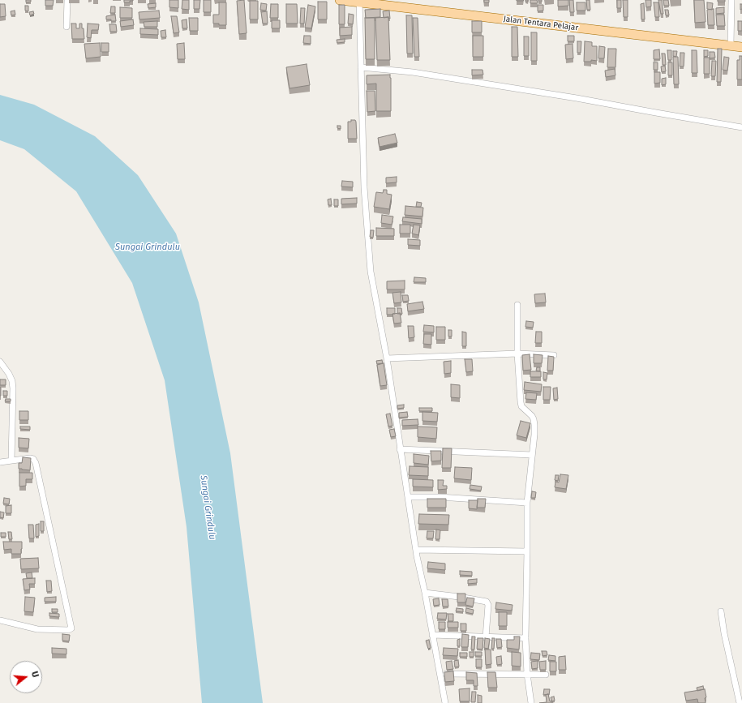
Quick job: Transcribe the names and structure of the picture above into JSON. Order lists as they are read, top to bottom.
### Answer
{
  "streets": {
    "main road": ["Jalan Tentara Pelajar"]
  },
  "water": ["Sungai Grindulu"],
  "north": "right"
}
